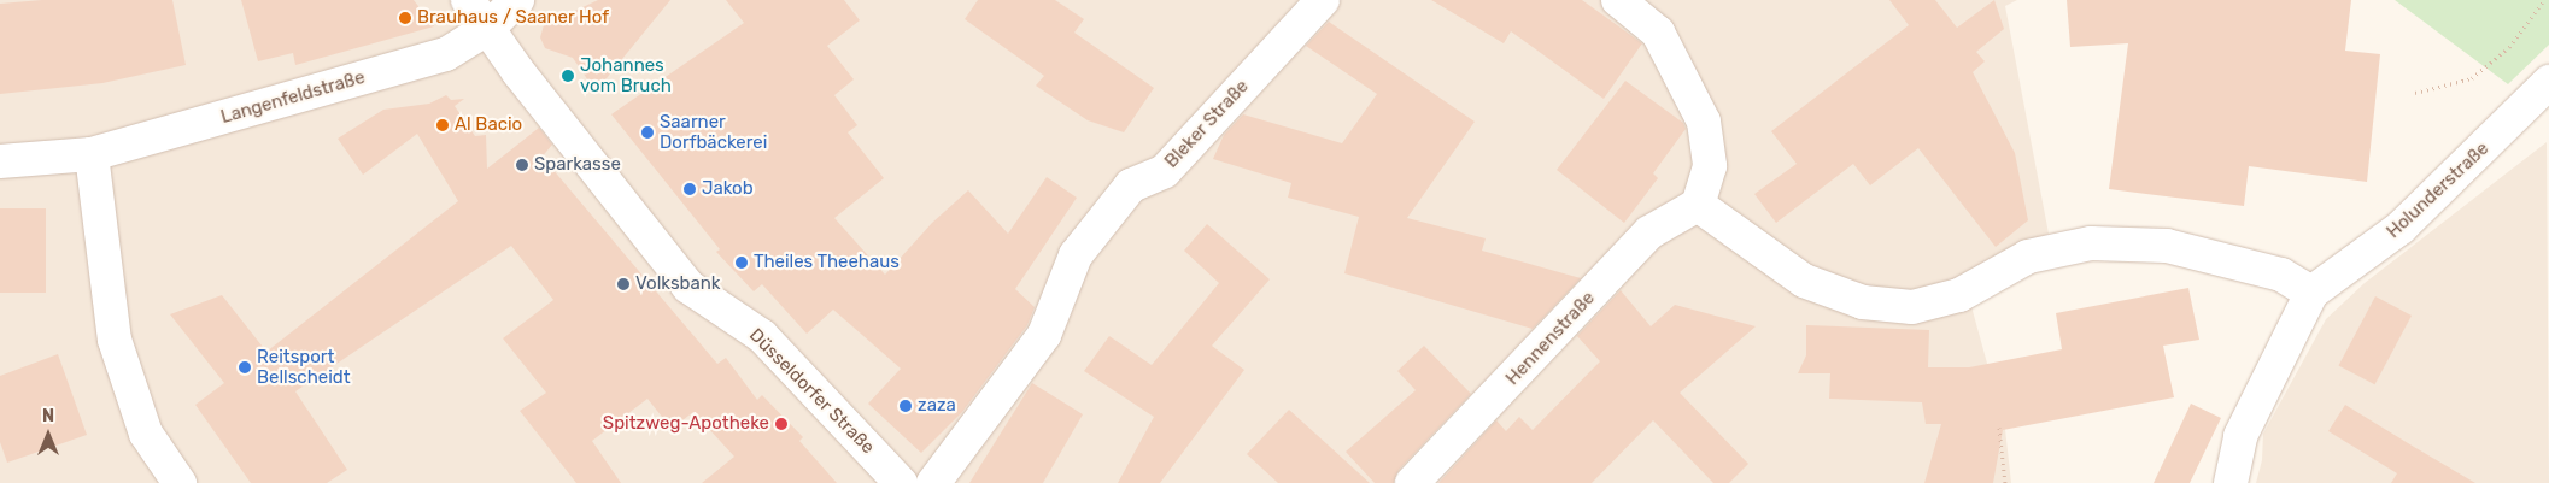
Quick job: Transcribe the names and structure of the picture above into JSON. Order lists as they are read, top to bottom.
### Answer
{
  "streets": {
    "street": [
      "Langenfeldstraße",
      "Bleker Straße",
      "Holunderstraße",
      "Hennenstraße",
      "Düsseldorfer Straße"
    ]
  },
  "crossings": [
    ["Langenfeldstraße", "Düsseldorfer Straße"]
  ],
  "places": [
    "Brauhaus / Saaner Hof",
    "Johannes vom Bruch",
    "Al Bacio",
    "Saarner Dorfbäckerei",
    "Sparkasse",
    "Jakob",
    "Theiles Theehaus",
    "Volksbank",
    "Reitsport Bellscheidt",
    "zaza",
    "Spitzweg-Apotheke"
  ],
  "north": "top"
}
